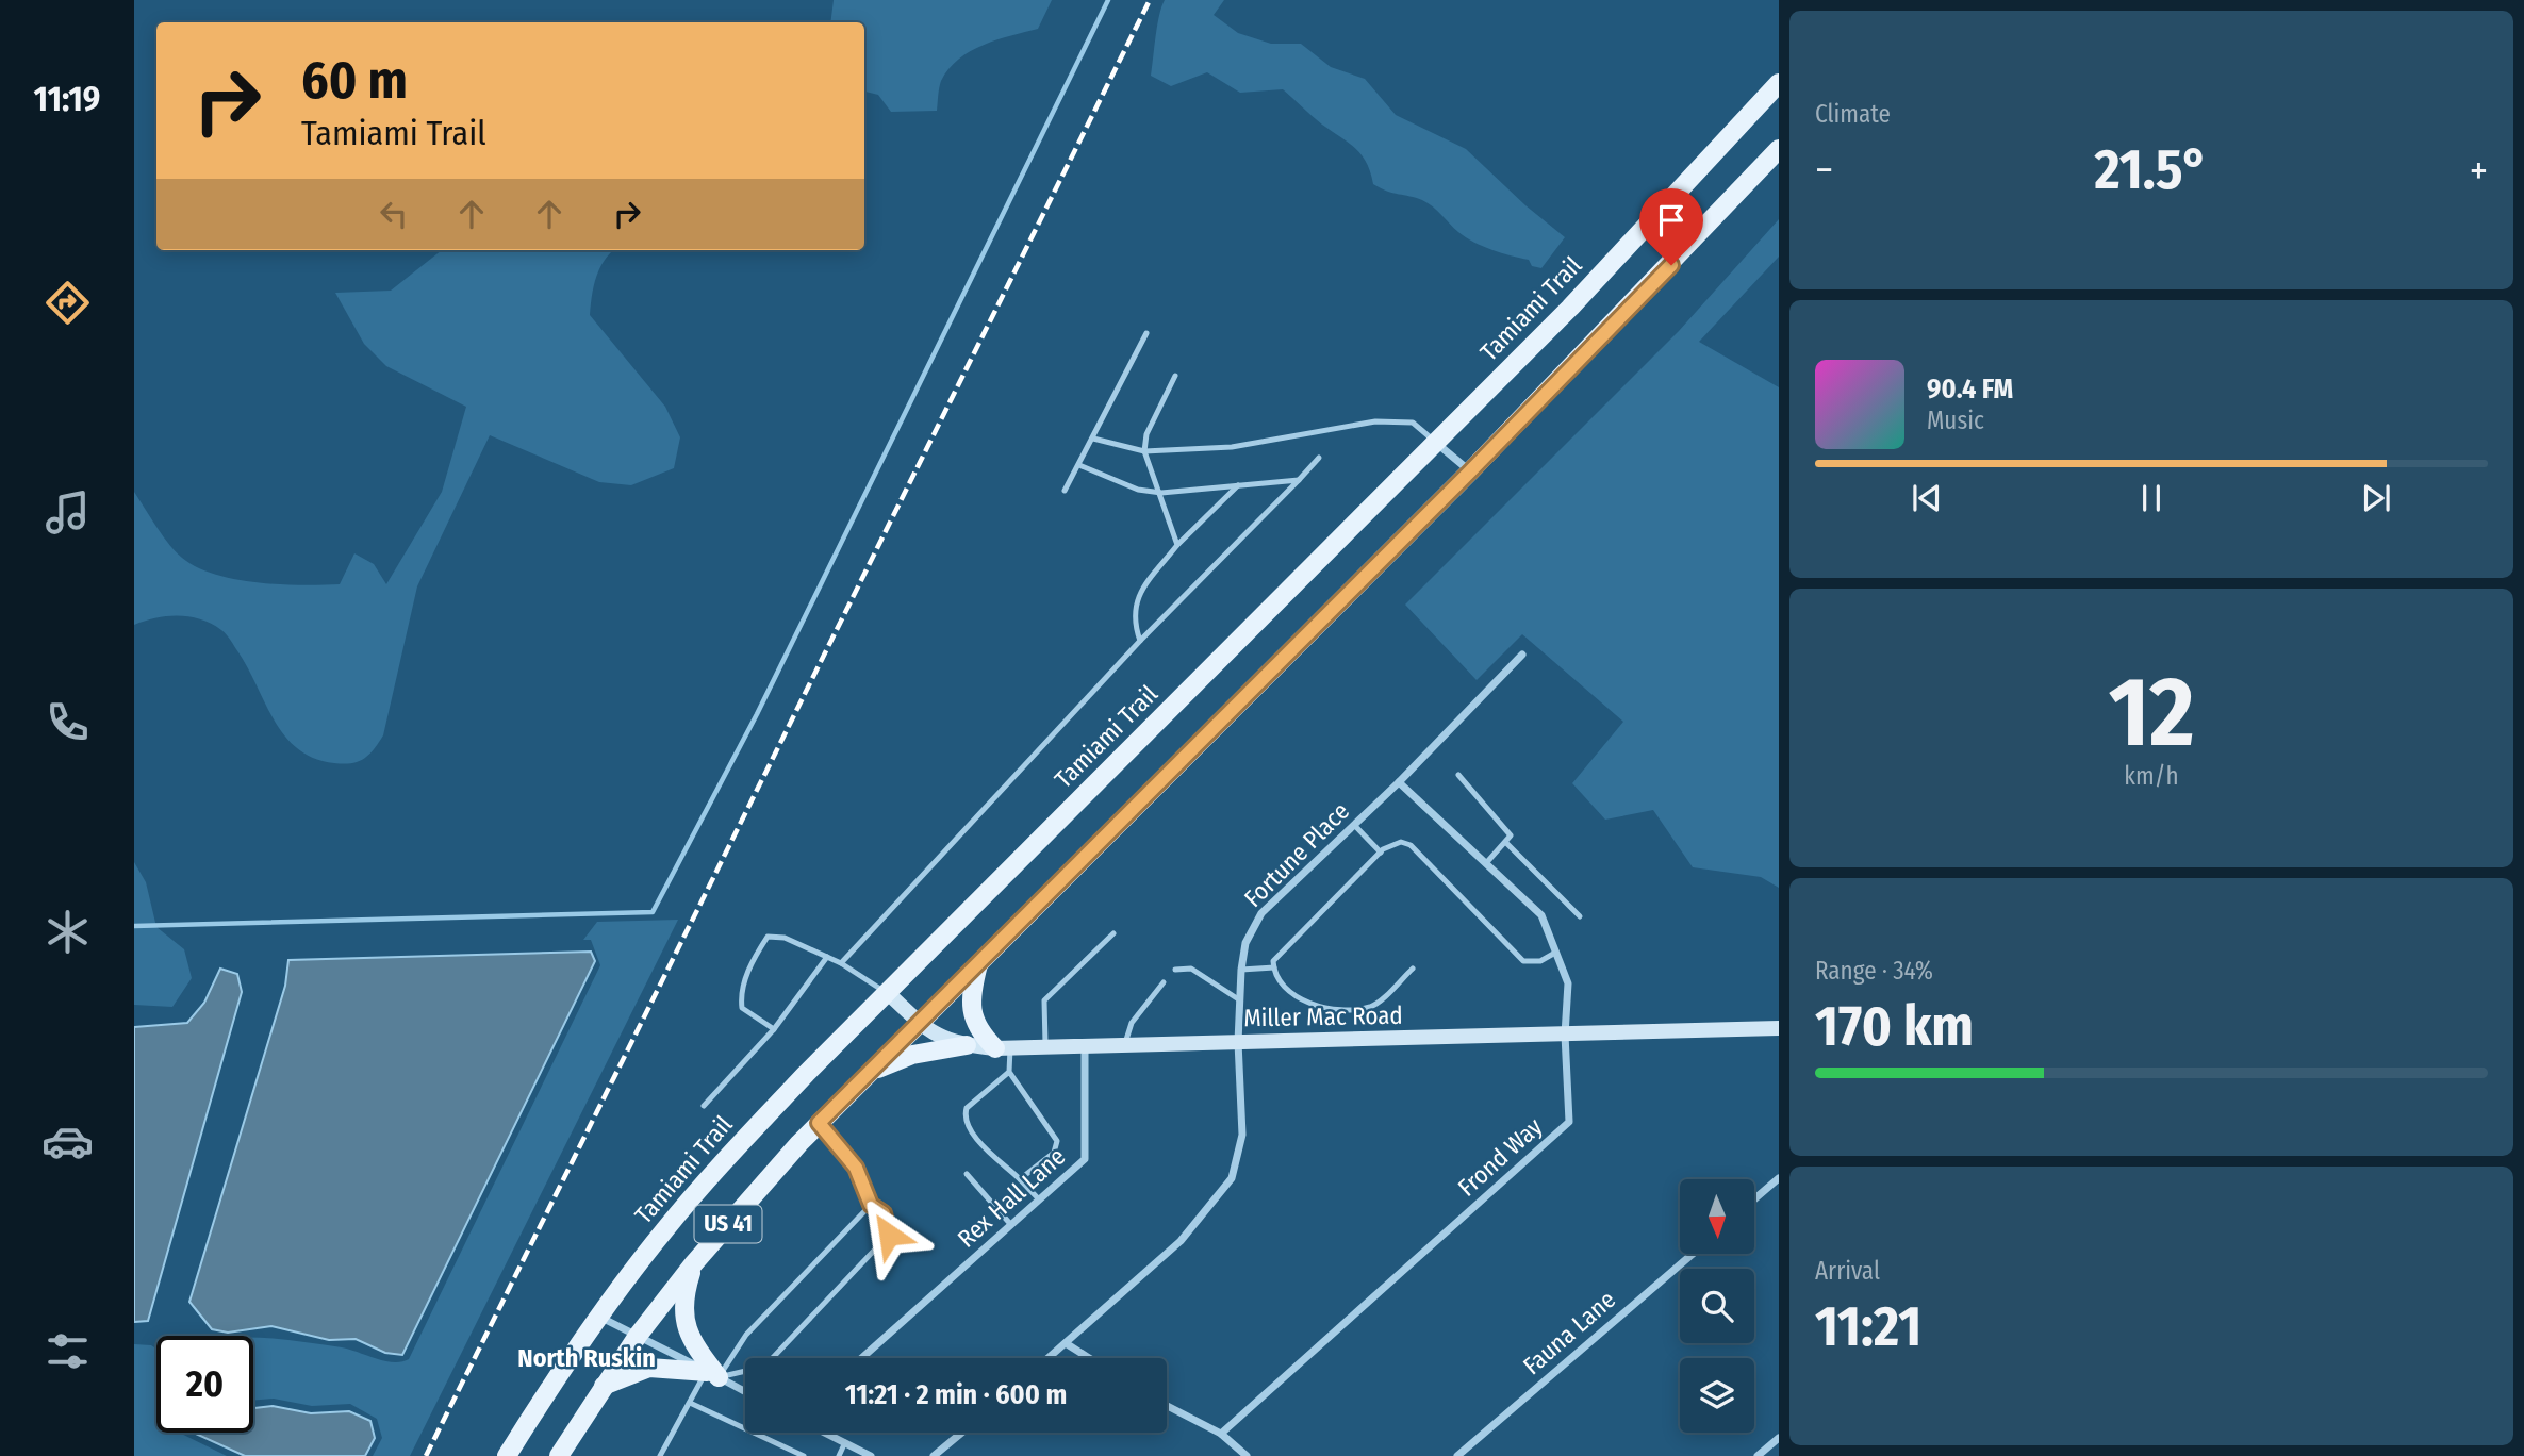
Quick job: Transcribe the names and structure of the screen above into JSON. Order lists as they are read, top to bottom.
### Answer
{
  "streets": {
    "main road": ["Tamiami Trail", "US 41"],
    "street": [
      "Fortune Place",
      "Miller Mac Road",
      "Frond Way",
      "Rex Hall Lane",
      "Fauna Lane"
    ]
  },
  "crossings": [
    ["Tamiami Trail", "Miller Mac Road"],
    ["Fortune Place", "Miller Mac Road"],
    ["Fortune Place", "Frond Way"],
    ["Miller Mac Road", "Frond Way"],
    ["Miller Mac Road", "Rex Hall Lane"],
    ["Miller Mac Road", "US 41"]
  ],
  "districts": ["North Ruskin"],
  "north": "bottom",
  "page": {
    "tabs": "11:19",
    "tile": [
      "Climate",
      ["12", "km/h"],
      ["Range · 34%", "170 km"],
      ["Arrival", "11:21"]
    ],
    "turn": ["60 m", "Tamiami Trail"],
    "heat": ["−", "21.5°", "+"],
    "song": ["90.4 FM", "Music"],
    "limit": "20",
    "trip": "11:21 · 2 min · 600 m"
  }
}
